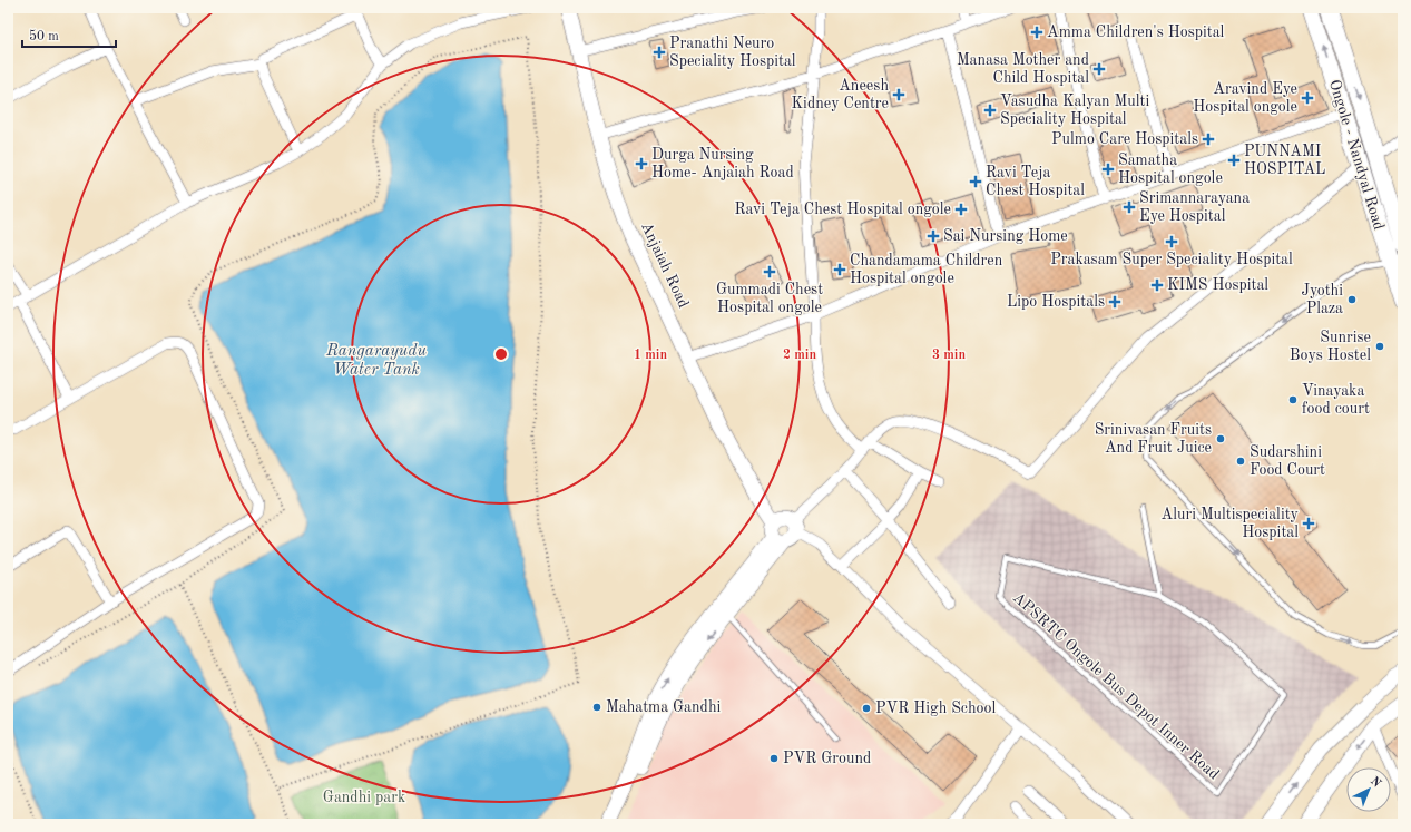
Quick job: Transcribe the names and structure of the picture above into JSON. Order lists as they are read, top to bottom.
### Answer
{
  "streets": {
    "main road": ["Ongole - Nandyal Road"],
    "street": ["Anjaiah Road"],
    "lane": ["APSRTC Ongole Bus Depot Inner Road"]
  },
  "water": ["Rangarayudu Water Tank"],
  "parks": ["Gandhi park"],
  "places": {
    "health": [
      "Amma Children's Hospital",
      "Pranathi Neuro Speciality Hospital",
      "Manasa Mother and Child Hospital",
      "Aneesh Kidney Centre",
      "Aravind Eye Hospital ongole",
      "Vasudha Kalyan Multi Speciality Hospital",
      "Pulmo Care Hospitals",
      "PUNNAMI HOSPITAL",
      "Durga Nursing Home- Anjaiah Road",
      "Samatha Hospital ongole",
      "Ravi Teja Chest Hospital",
      "Srimannarayana Eye Hospital",
      "Ravi Teja Chest Hospital ongole",
      "Sai Nursing Home",
      "Prakasam Super Speciality Hospital",
      "Chandamama Children Hospital ongole",
      "Gummadi Chest Hospital ongole",
      "KIMS Hospital",
      "Lipo Hospitals",
      "Aluri Multispeciality Hospital"
    ],
    "other": [
      "Jyothi Plaza",
      "Sunrise Boys Hostel",
      "Vinayaka food court",
      "Srinivasan Fruits And Fruit Juice",
      "Sudarshini Food Court",
      "Mahatma Gandhi",
      "PVR High School",
      "PVR Ground"
    ]
  },
  "scale_bar": "50 m",
  "north": "top right",
  "rings": ["1 min", "2 min", "3 min"]
}
